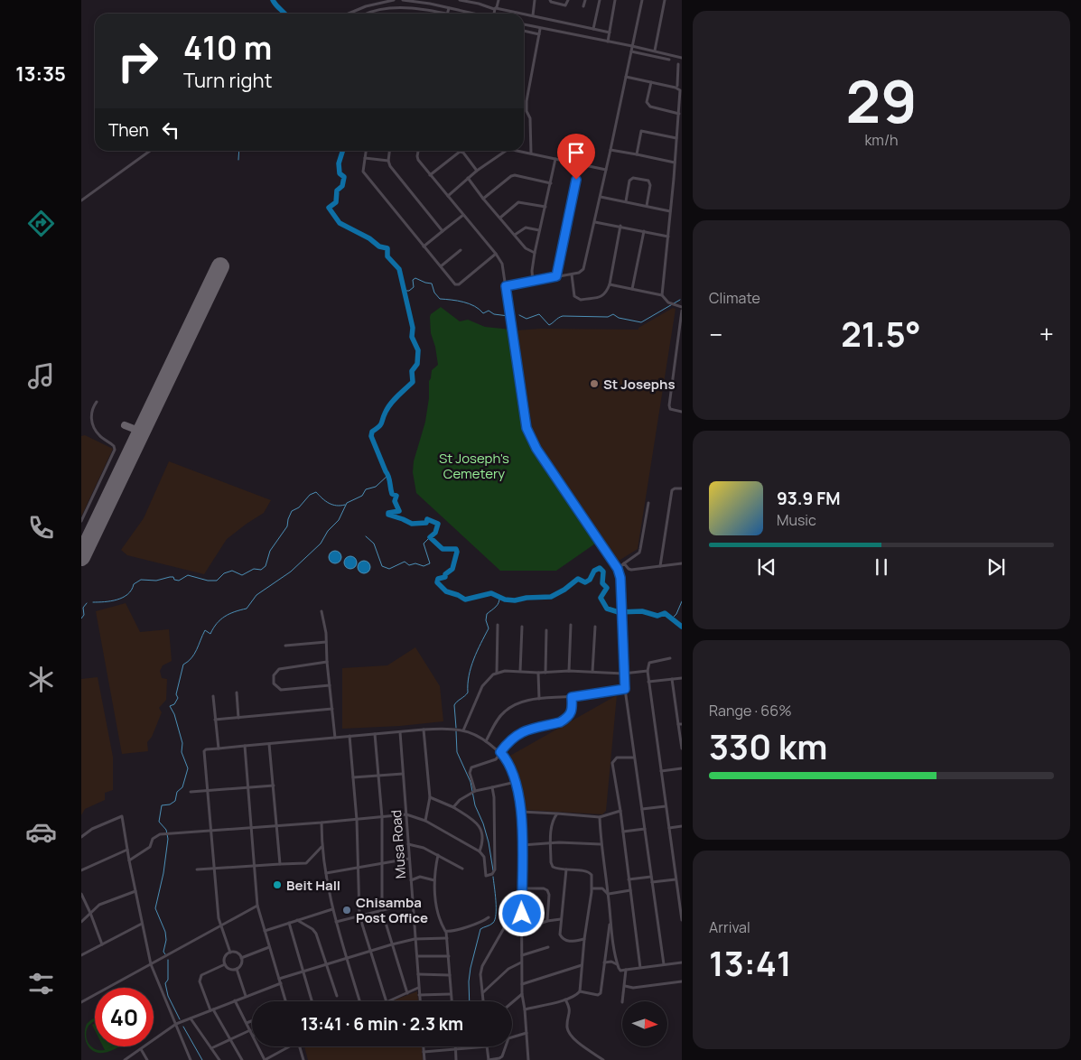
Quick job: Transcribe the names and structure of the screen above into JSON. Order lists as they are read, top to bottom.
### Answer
{
  "streets": {
    "street": ["Musa Road"]
  },
  "parks": ["St Joseph's Cemetery"],
  "places": ["St Josephs", "Beit Hall", "Chisamba Post Office"],
  "north": "right",
  "page": {
    "tabs": "13:35",
    "tile": [
      ["29", "km/h"],
      "Climate",
      ["Range · 66%", "330 km"],
      ["Arrival", "13:41"]
    ],
    "turn": ["410 m", "Turn right"],
    "then": "Then",
    "heat": ["−", "21.5°", "+"],
    "song": ["93.9 FM", "Music"],
    "limit": "40",
    "trip": "13:41 · 6 min · 2.3 km"
  }
}
